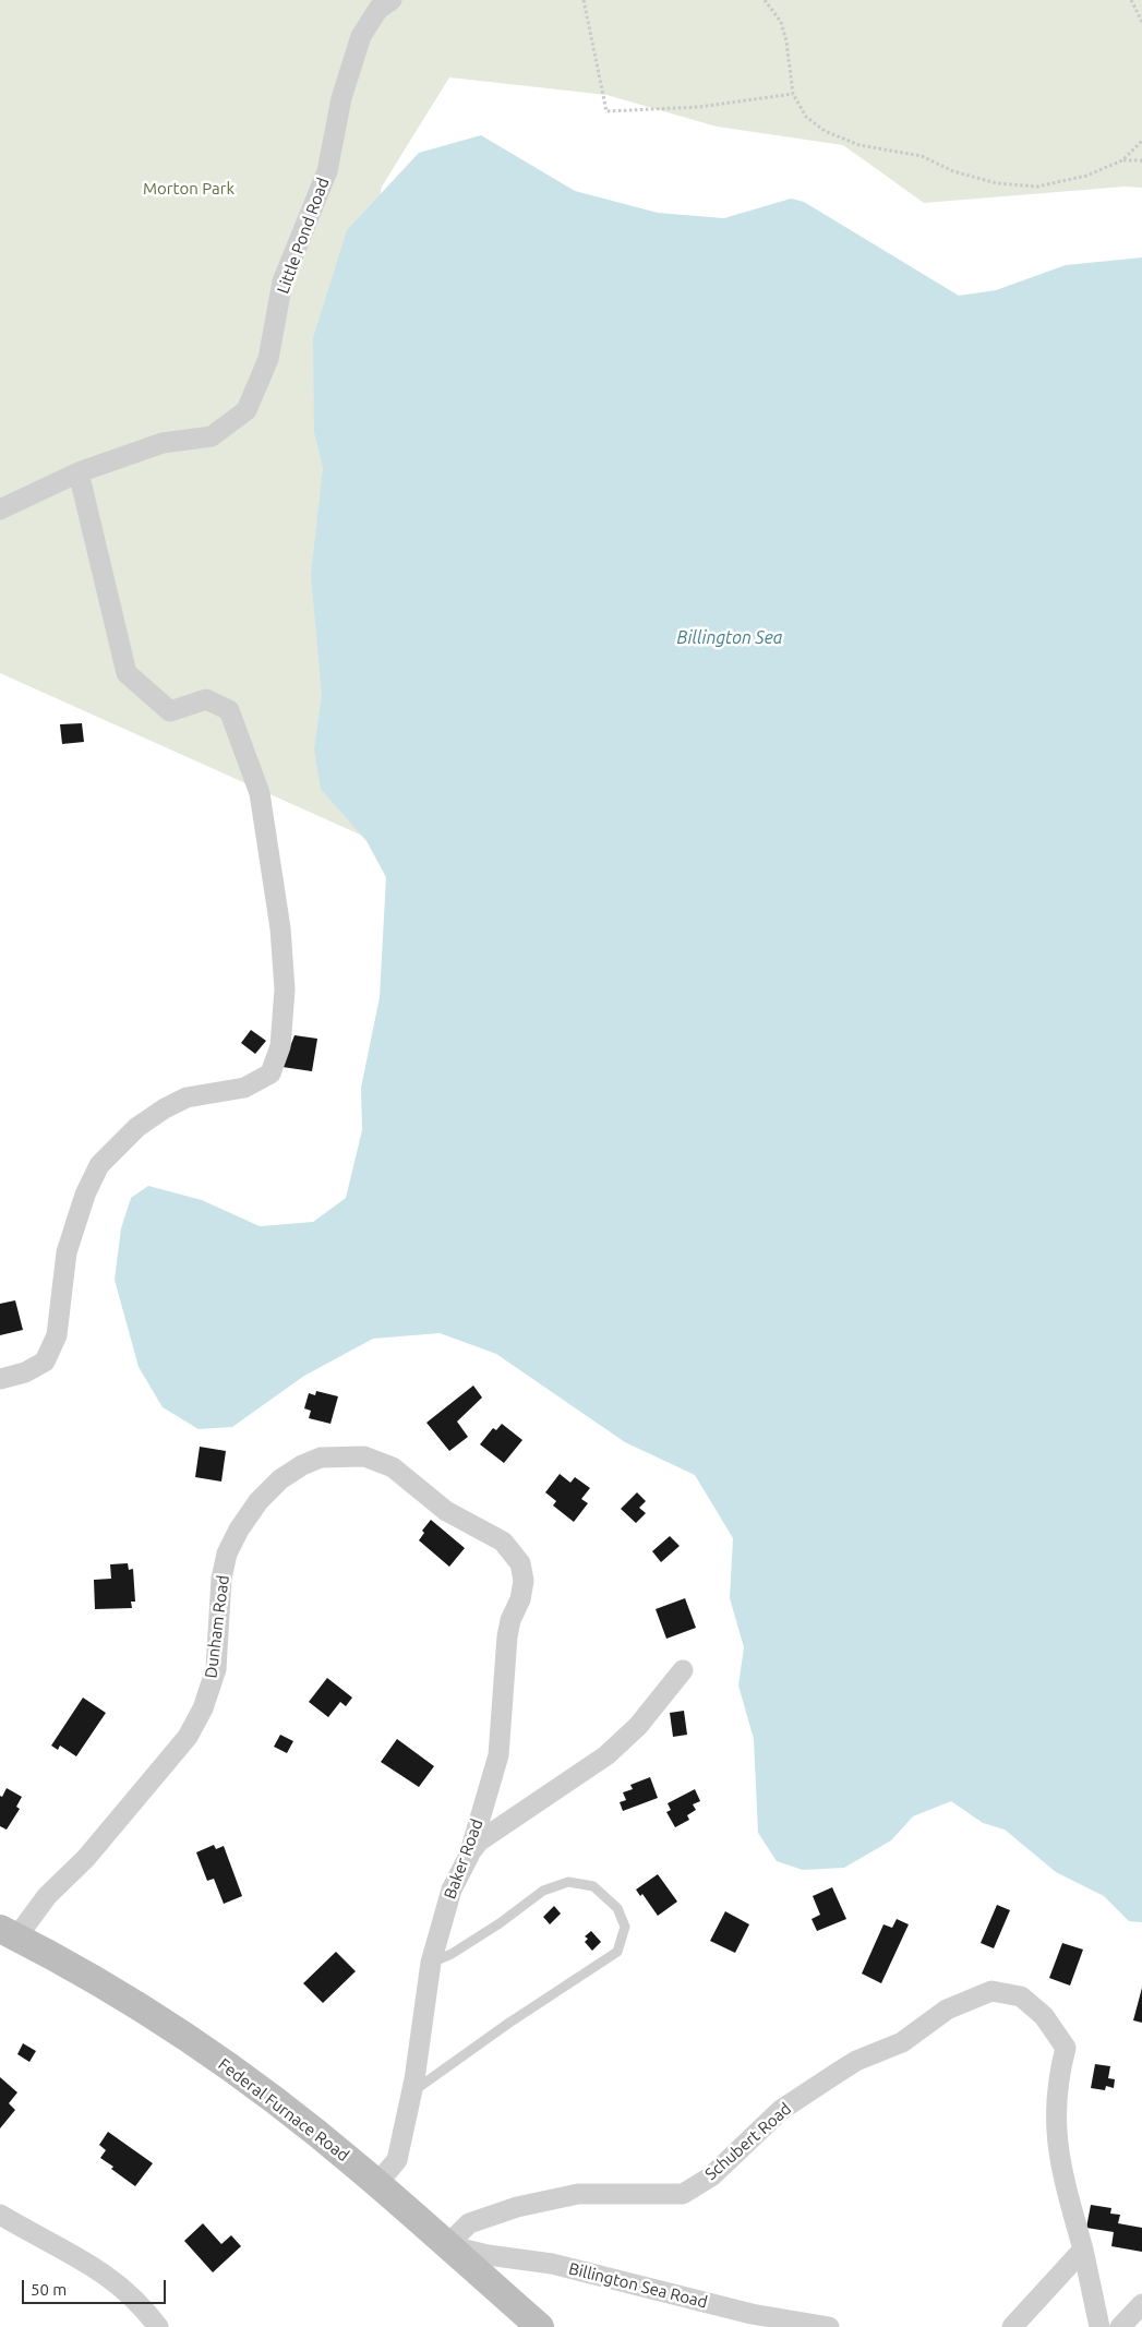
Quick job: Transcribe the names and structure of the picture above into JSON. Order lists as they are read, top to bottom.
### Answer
{
  "streets": {
    "main road": ["Federal Furnace Road"],
    "street": [
      "Little Pond Road",
      "Dunham Road",
      "Baker Road",
      "Schubert Road",
      "Billington Sea Road"
    ]
  },
  "crossings": [
    ["Dunham Road", "Baker Road"],
    ["Dunham Road", "Federal Furnace Road"],
    ["Baker Road", "Federal Furnace Road"],
    ["Federal Furnace Road", "Schubert Road"],
    ["Federal Furnace Road", "Billington Sea Road"],
    ["Schubert Road", "Billington Sea Road"]
  ],
  "water": ["Billington Sea"],
  "parks": ["Morton Park"],
  "scale_bar": "50 m"
}
